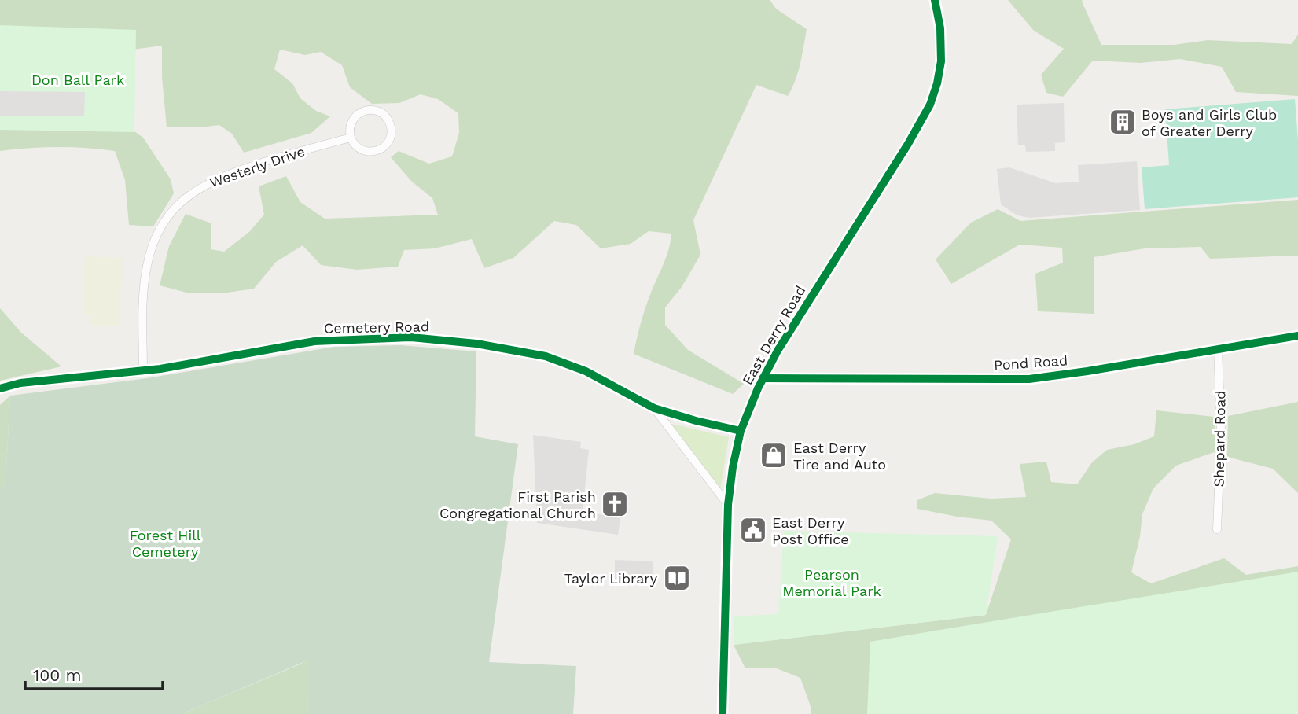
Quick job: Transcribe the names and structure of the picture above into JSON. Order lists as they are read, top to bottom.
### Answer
{
  "streets": {
    "street": [
      "Westerly Drive",
      "Cemetery Road",
      "East Derry Road",
      "Pond Road",
      "Shepard Road"
    ]
  },
  "crossings": [
    ["Westerly Drive", "Cemetery Road"],
    ["Cemetery Road", "East Derry Road"],
    ["East Derry Road", "Pond Road"],
    ["Pond Road", "Shepard Road"]
  ],
  "parks": ["Don Ball Park", "Forest Hill Cemetery", "Pearson Memorial Park"],
  "places": {
    "building": ["Boys and Girls Club of Greater Derry"],
    "shop": ["East Derry Tire and Auto"],
    "church": ["First Parish Congregational Church"],
    "public building": ["East Derry Post Office"],
    "library": ["Taylor Library"]
  },
  "scale_bar": "100 m"
}
